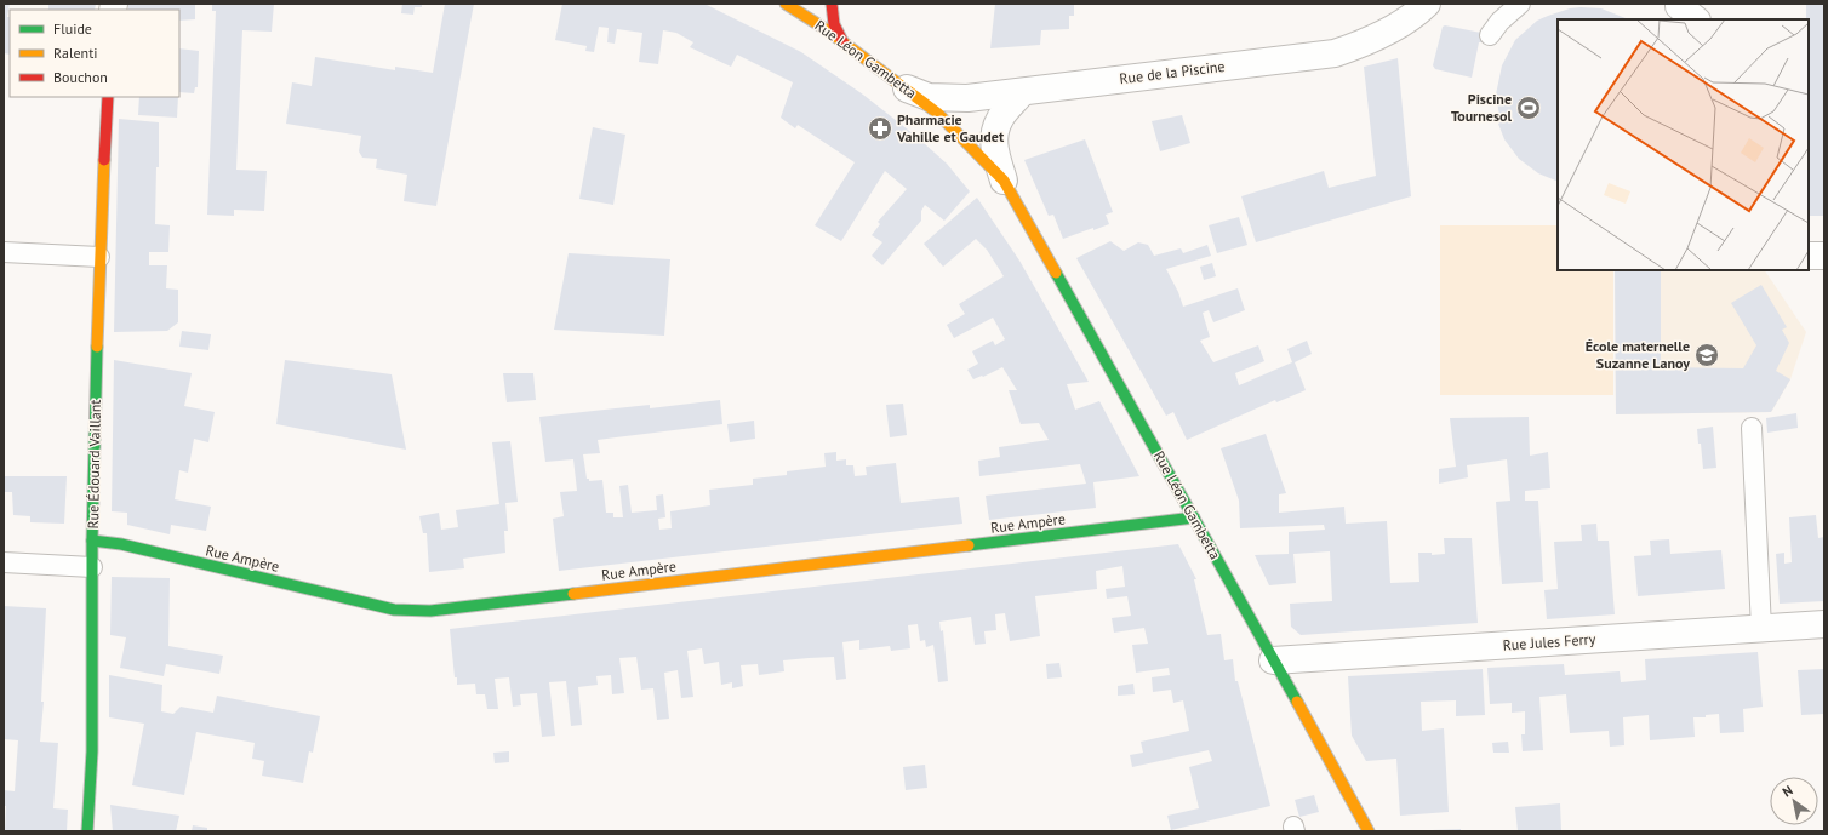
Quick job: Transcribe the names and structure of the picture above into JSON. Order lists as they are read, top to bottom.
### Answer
{
  "streets": {
    "street": [
      "Rue Léon Gambetta",
      "Rue de la Piscine",
      "Rue Édouard Vaillant",
      "Rue Ampère",
      "Rue Jules Ferry"
    ]
  },
  "crossings": [
    ["Rue Léon Gambetta", "Rue de la Piscine"],
    ["Rue Léon Gambetta", "Rue Ampère"],
    ["Rue Léon Gambetta", "Rue Jules Ferry"],
    ["Rue Édouard Vaillant", "Rue Ampère"]
  ],
  "places": {
    "sports": ["Piscine Tournesol"],
    "pharmacy": ["Pharmacie Vahille et Gaudet"],
    "school or university": ["École maternelle Suzanne Lanoy"]
  },
  "legend": ["Fluide", "Ralenti", "Bouchon"],
  "north": "top left"
}
